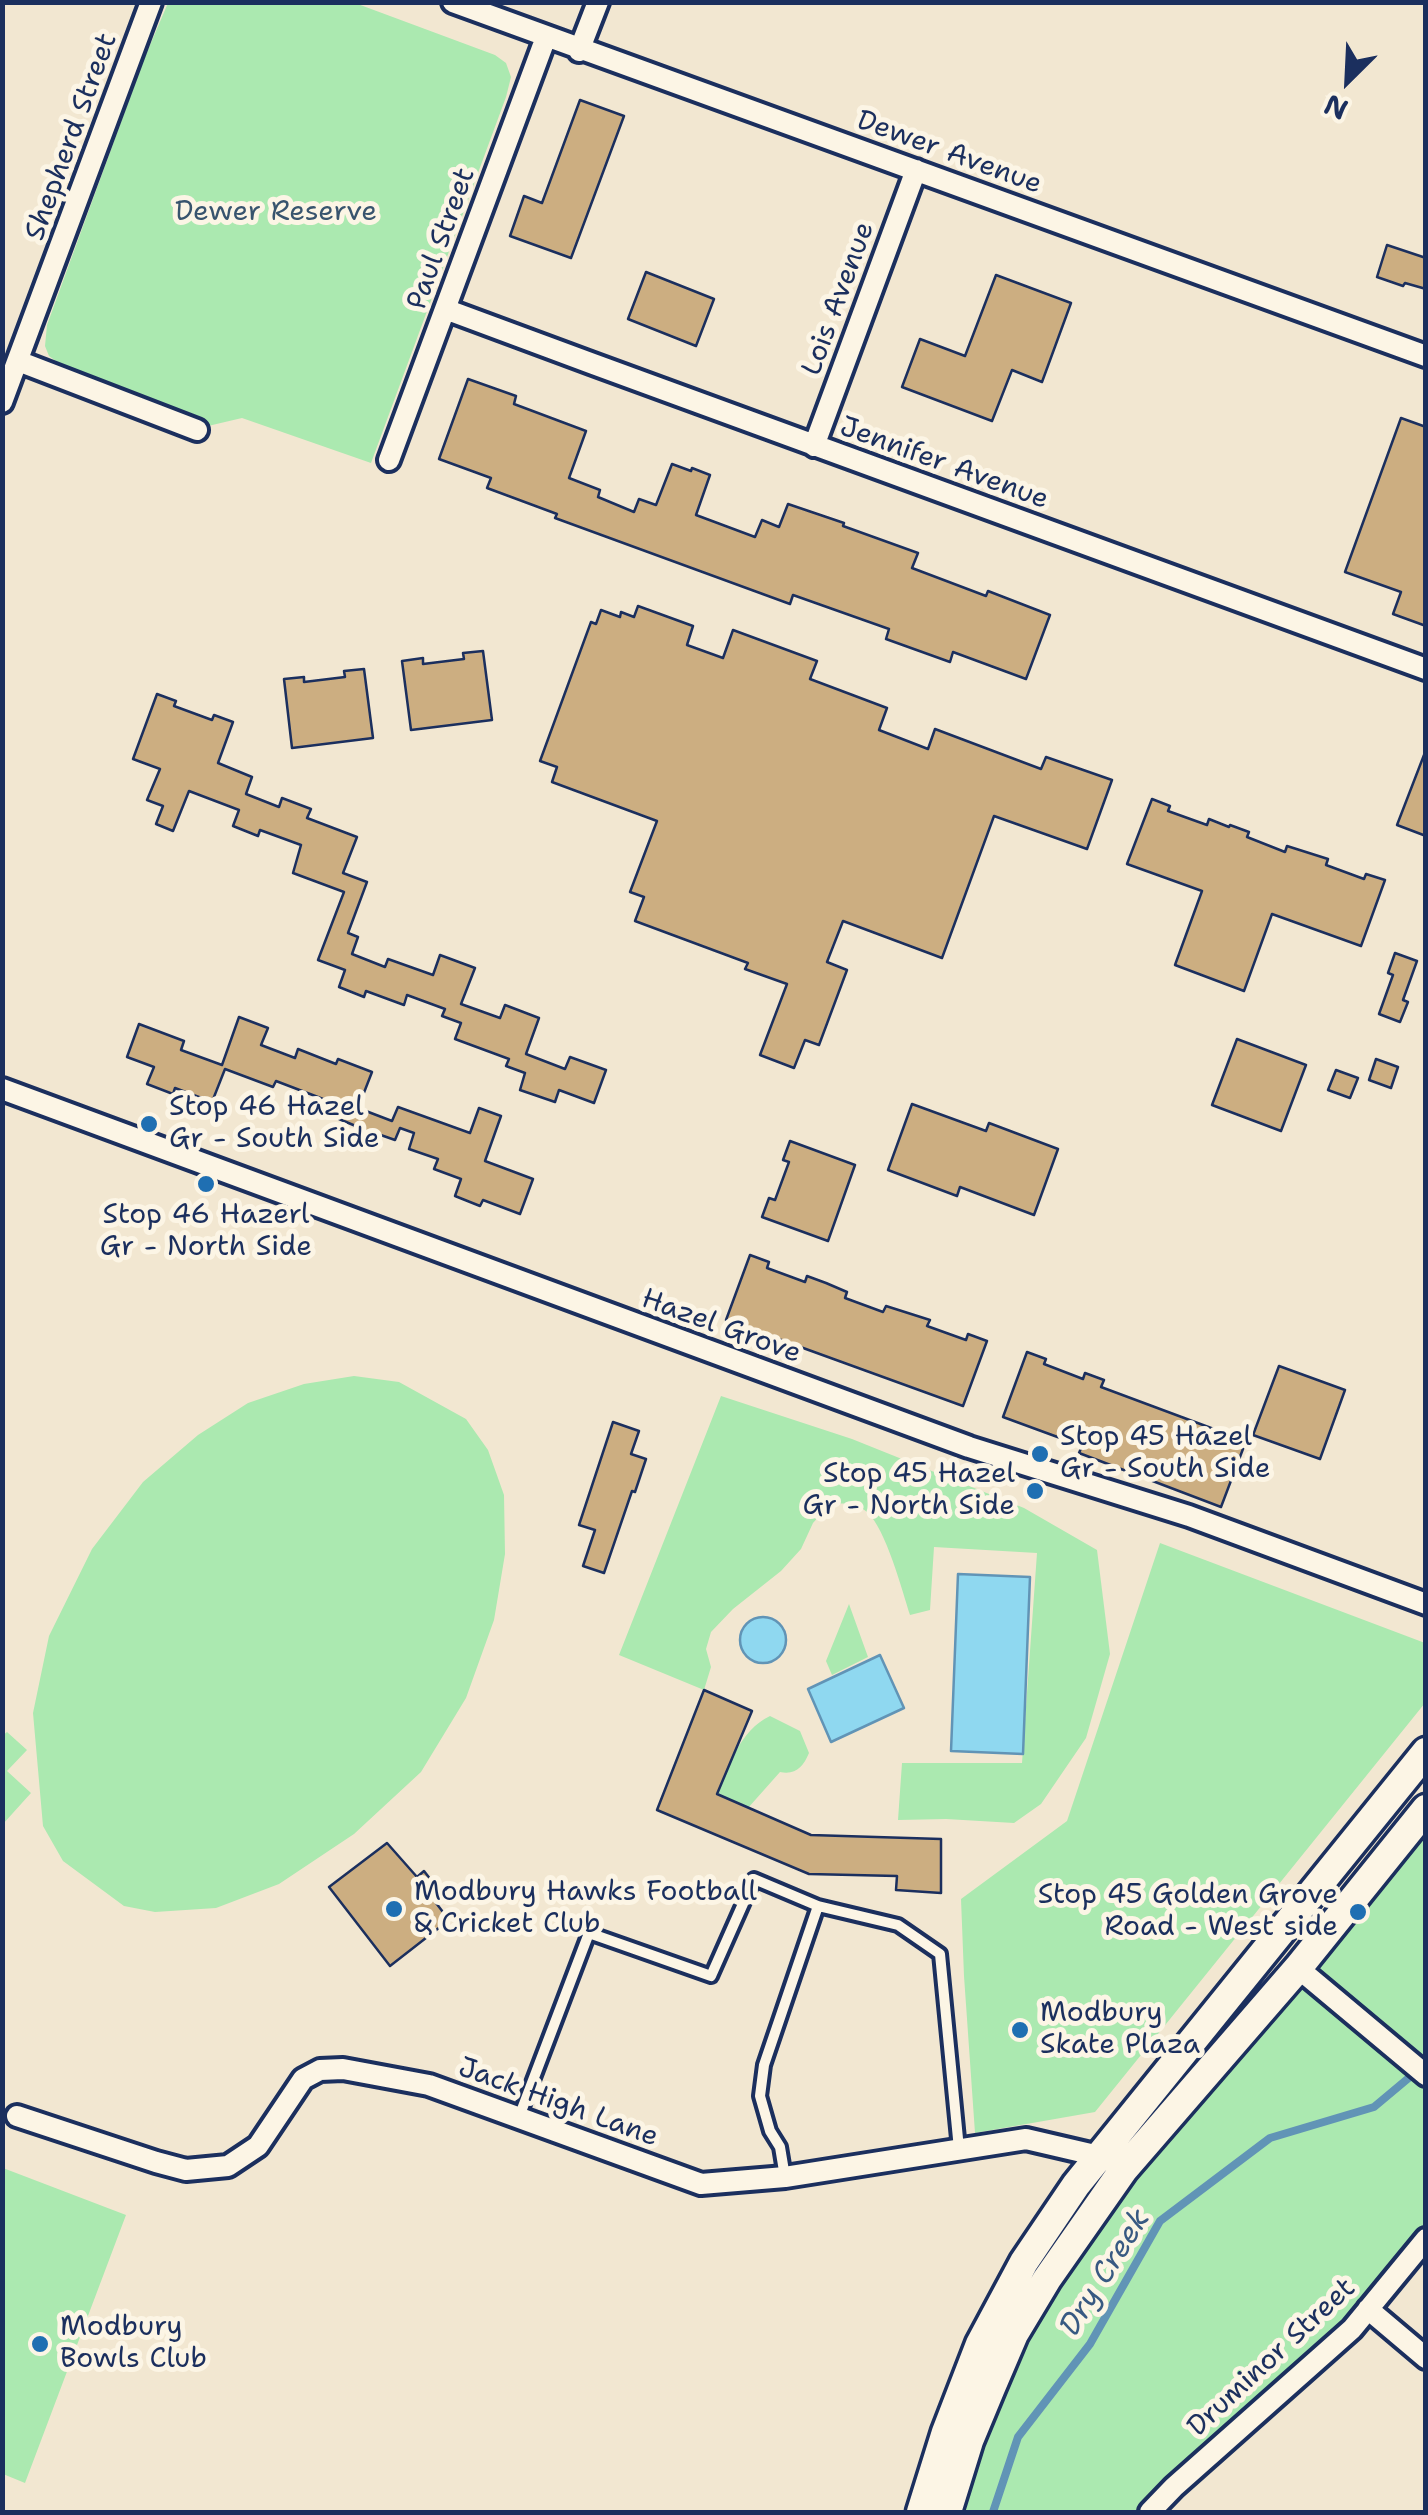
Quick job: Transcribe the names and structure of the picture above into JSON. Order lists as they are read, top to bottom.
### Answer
{
  "streets": {
    "street": [
      "Shepherd Street",
      "Dewer Avenue",
      "Paul Street",
      "Lois Avenue",
      "Jennifer Avenue",
      "Hazel Grove",
      "Jack High Lane",
      "Druminor Street"
    ]
  },
  "crossings": [
    ["Dewer Avenue", "Paul Street"],
    ["Dewer Avenue", "Lois Avenue"],
    ["Paul Street", "Jennifer Avenue"],
    ["Lois Avenue", "Jennifer Avenue"]
  ],
  "water": ["Dry Creek"],
  "parks": ["Dewer Reserve"],
  "places": [
    "Stop 46 Hazel Gr - South Side",
    "Stop 46 Hazerl Gr - North Side",
    "Stop 45 Hazel Gr - South Side",
    "Stop 45 Hazel Gr - North Side",
    "Modbury Hawks Football & Cricket Club",
    "Stop 45 Golden Grove Road - West side",
    "Modbury Skate Plaza",
    "Modbury Bowls Club"
  ],
  "north": "bottom left"
}
